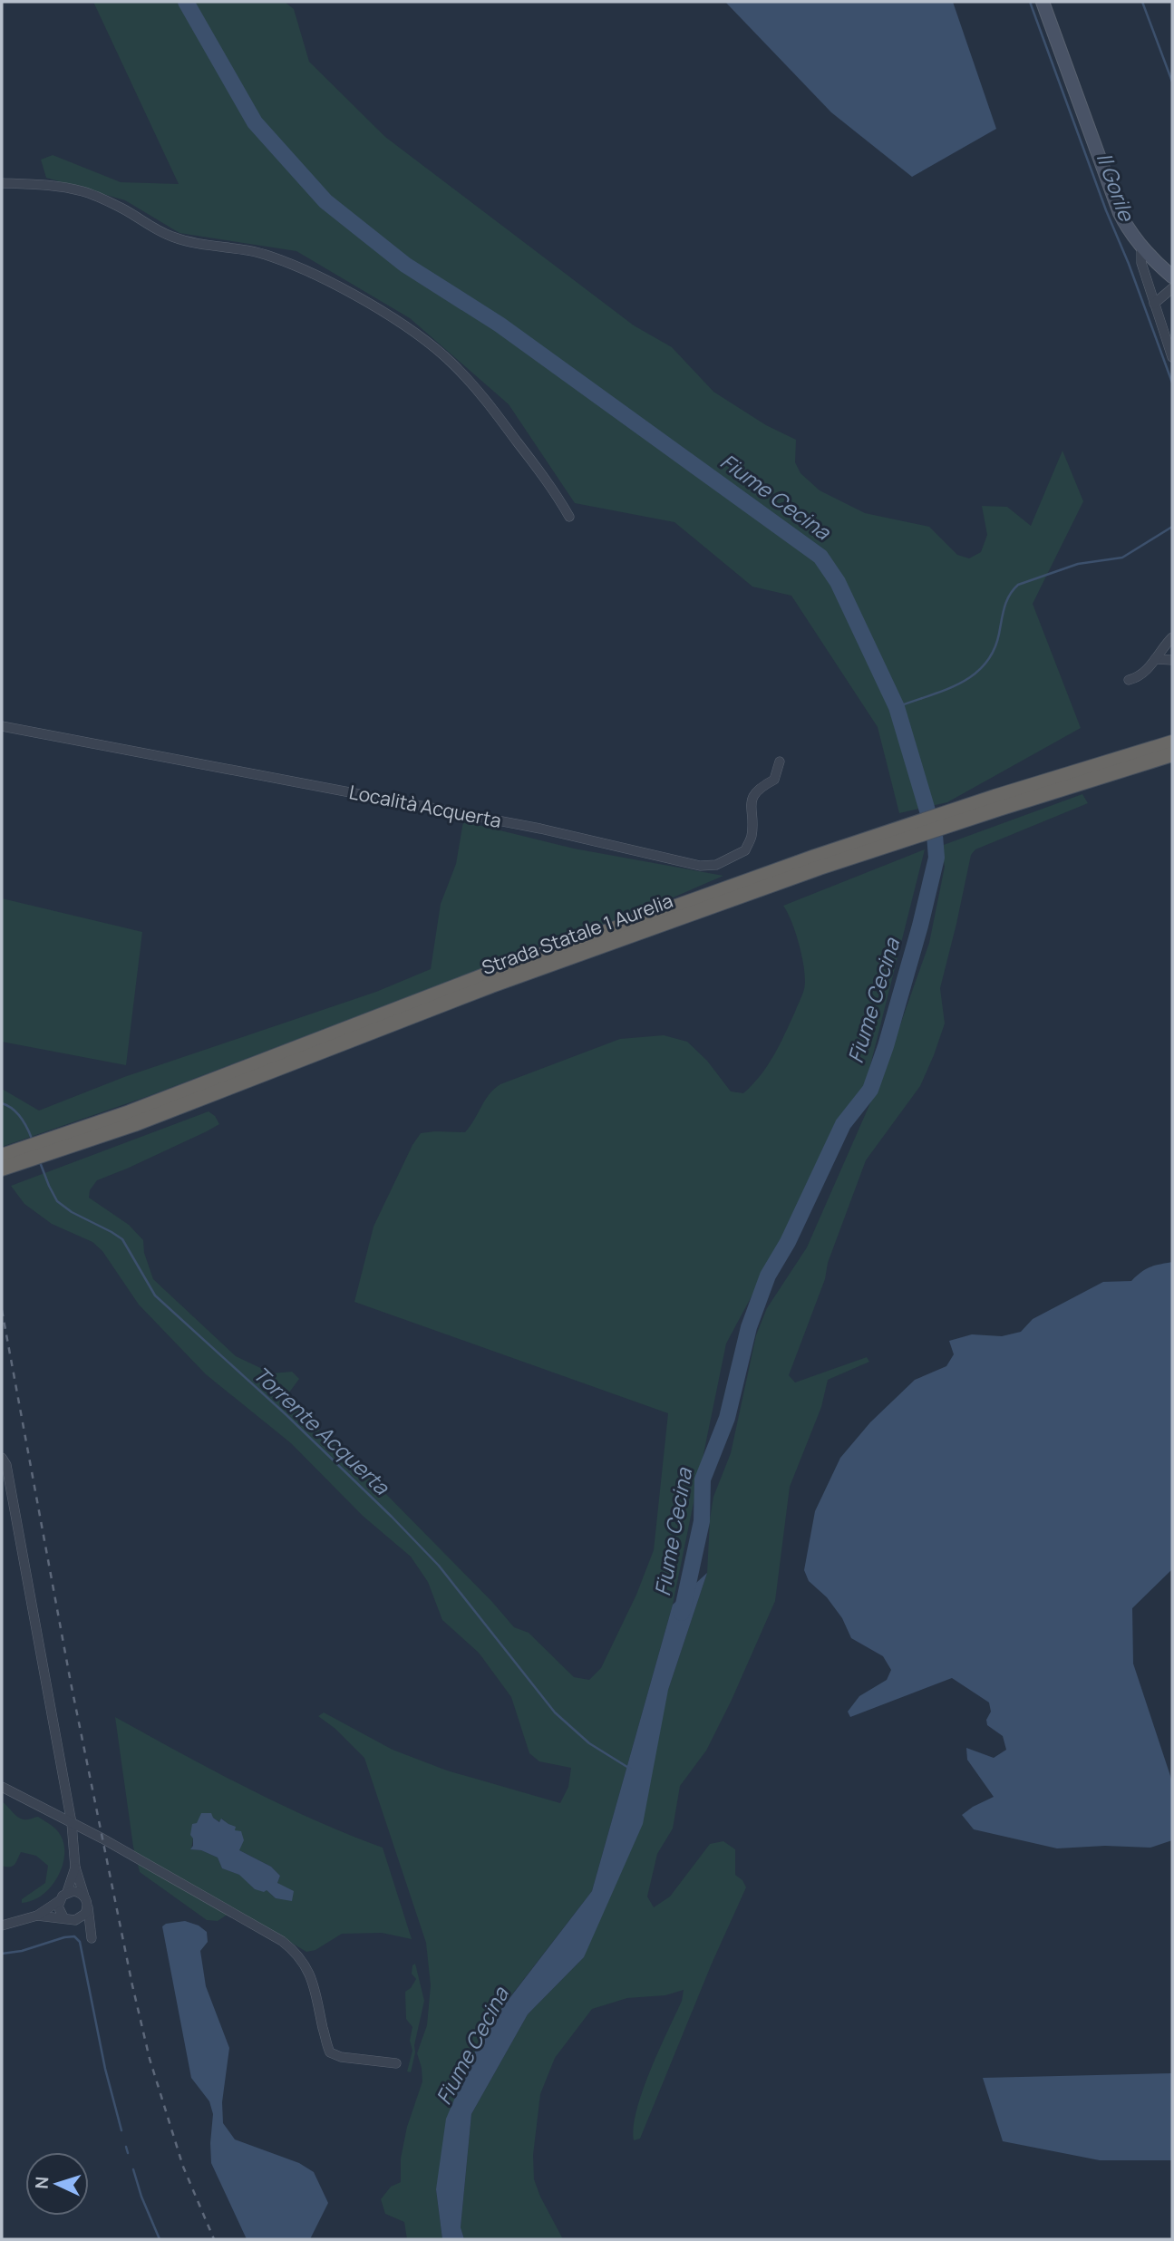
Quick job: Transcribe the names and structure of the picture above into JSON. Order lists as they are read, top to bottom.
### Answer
{
  "streets": {
    "highway": ["Strada Statale 1 Aurelia"],
    "street": ["Località Acquerta"]
  },
  "water": ["Il Gorile", "Fiume Cecina", "Torrente Acquerta"],
  "north": "left"
}
